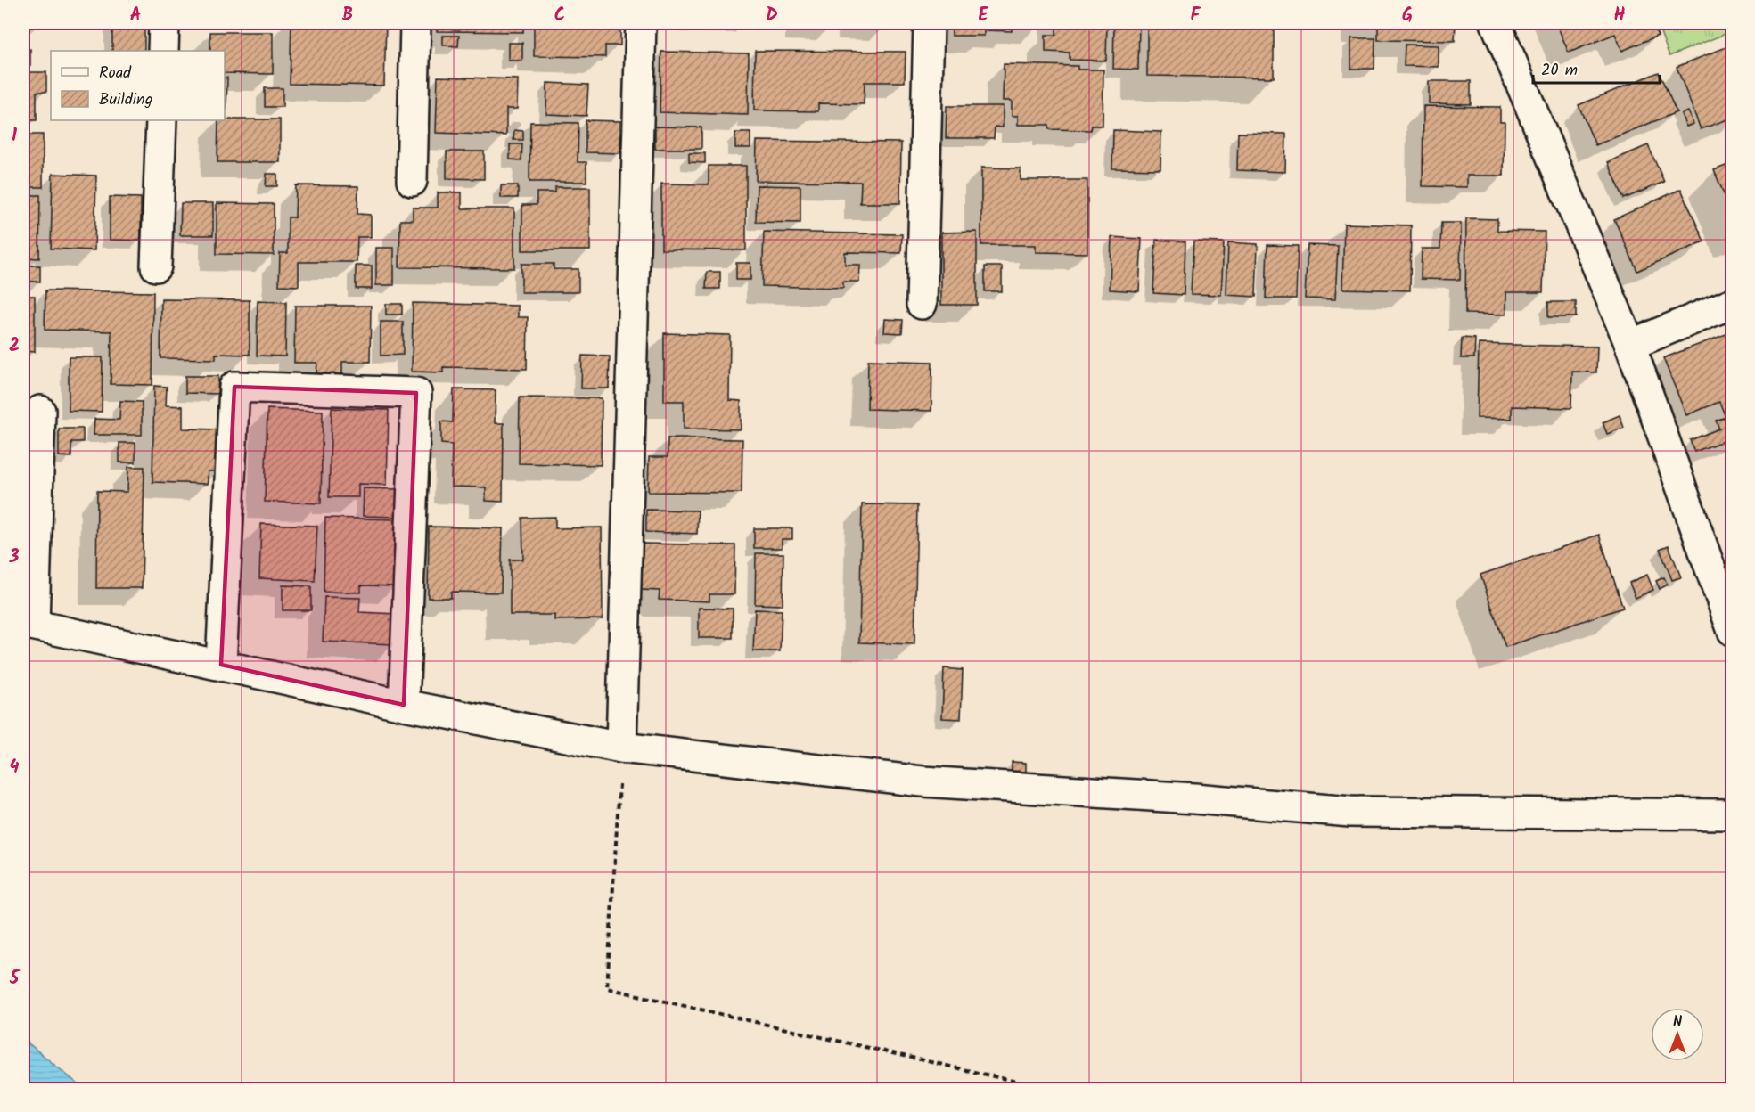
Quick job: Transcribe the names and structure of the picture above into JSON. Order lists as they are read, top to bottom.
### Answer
{
  "legend": ["Road", "Building"],
  "scale_bar": "20 m",
  "north": "top",
  "grid": {
    "columns": [
      "A",
      "B",
      "C",
      "D",
      "E",
      "F",
      "G",
      "H"
    ],
    "rows": [
      "1",
      "2",
      "3",
      "4",
      "5"
    ]
  }
}
